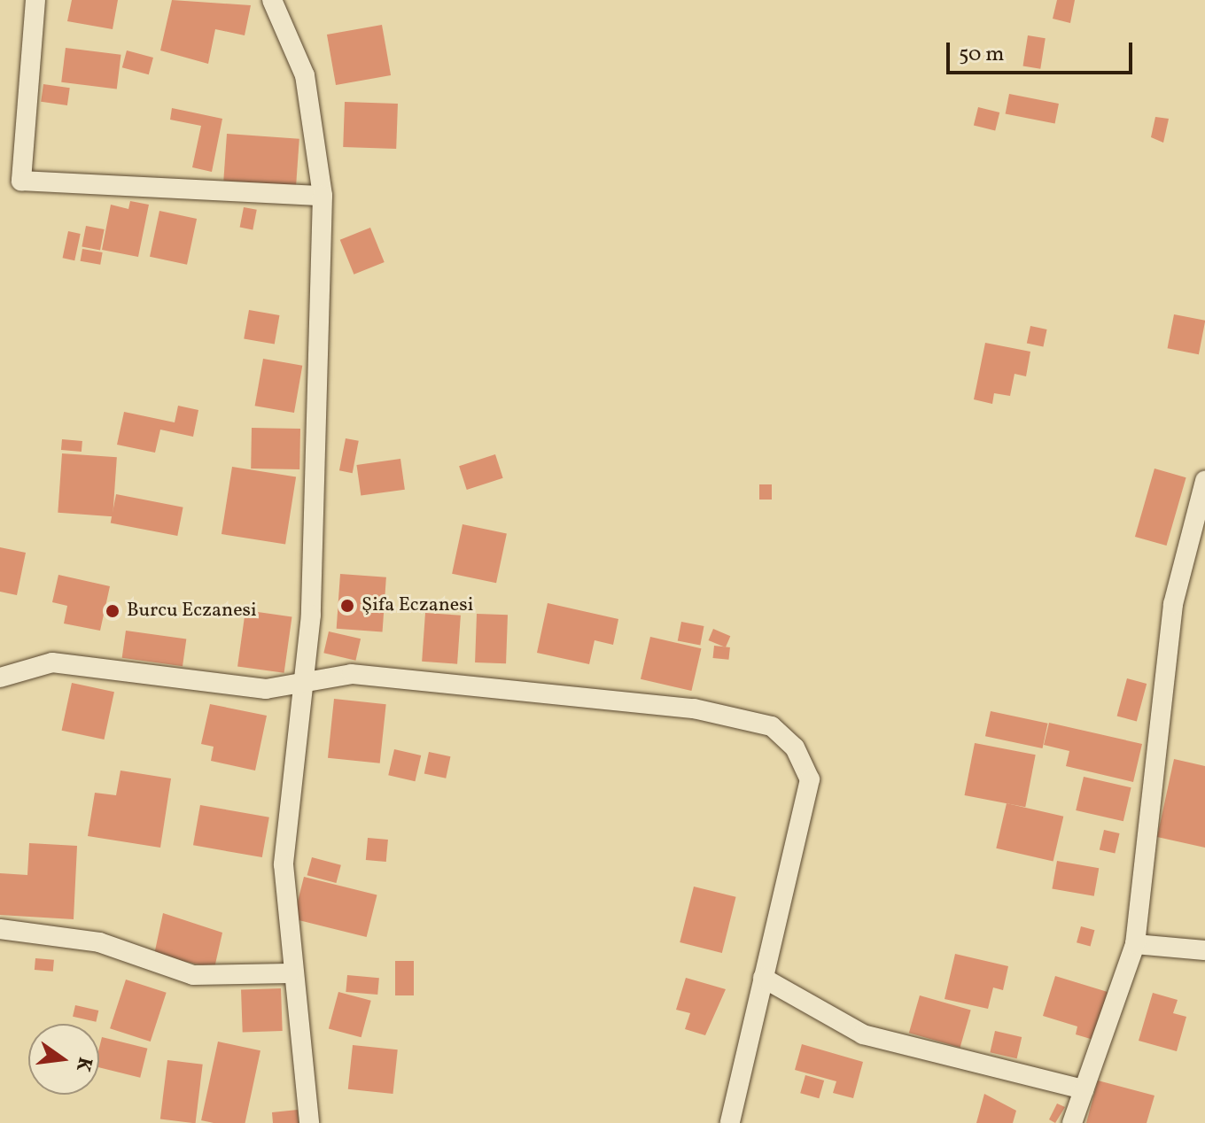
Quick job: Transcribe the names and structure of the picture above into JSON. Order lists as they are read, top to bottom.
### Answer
{
  "places": ["Şifa Eczanesi", "Burcu Eczanesi"],
  "scale_bar": "50 m",
  "north": "right"
}
